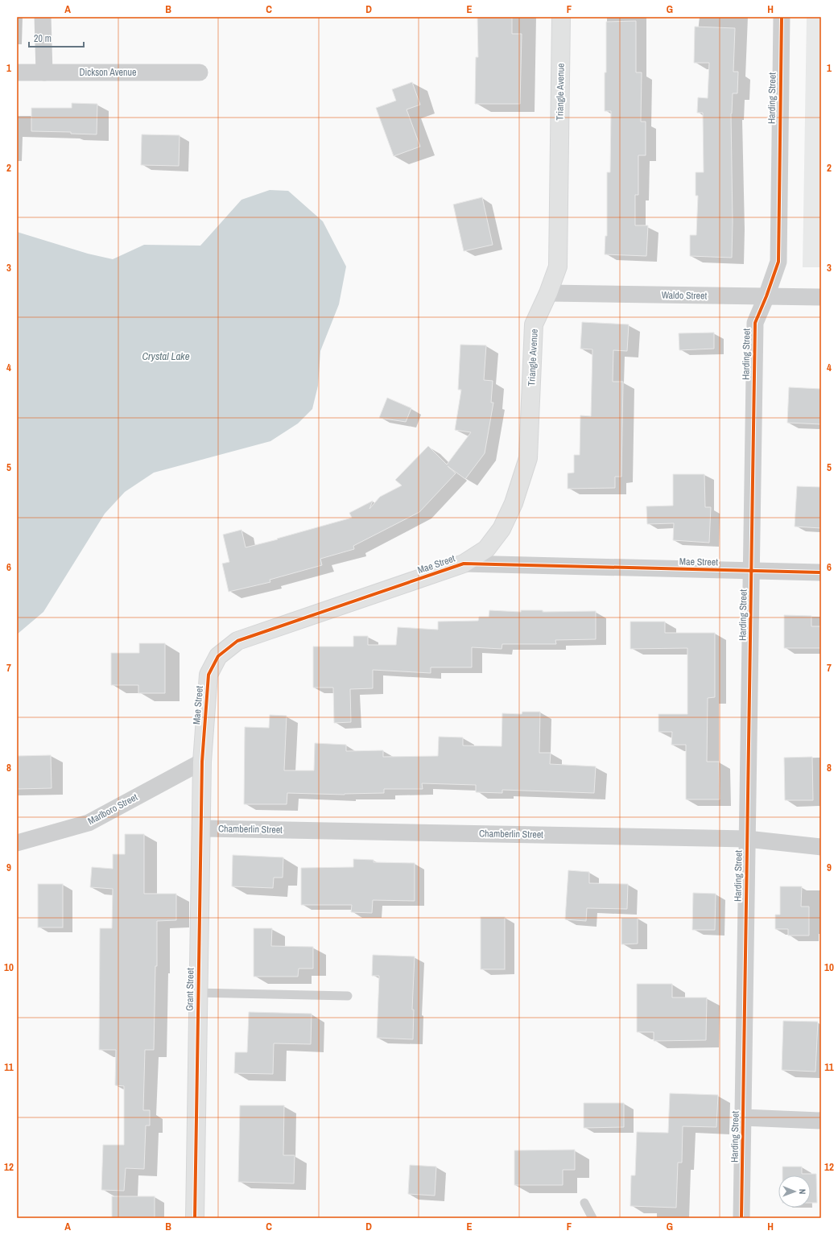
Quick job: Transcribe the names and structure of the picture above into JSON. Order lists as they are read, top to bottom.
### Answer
{
  "streets": {
    "street": [
      "Dickson Avenue",
      "Triangle Avenue",
      "Harding Street",
      "Waldo Street",
      "Mae Street",
      "Marlboro Street",
      "Chamberlin Street",
      "Grant Street"
    ]
  },
  "crossings": [
    ["Triangle Avenue", "Waldo Street"],
    ["Triangle Avenue", "Mae Street"],
    ["Harding Street", "Waldo Street"],
    ["Harding Street", "Mae Street"],
    ["Harding Street", "Chamberlin Street"],
    ["Mae Street", "Marlboro Street"],
    ["Mae Street", "Grant Street"],
    ["Marlboro Street", "Grant Street"],
    ["Chamberlin Street", "Grant Street"]
  ],
  "water": ["Crystal Lake"],
  "scale_bar": "20 m",
  "north": "right",
  "grid": {
    "columns": [
      "A",
      "B",
      "C",
      "D",
      "E",
      "F",
      "G",
      "H"
    ],
    "rows": [
      "1",
      "2",
      "3",
      "4",
      "5",
      "6",
      "7",
      "8",
      "9",
      "10",
      "11",
      "12"
    ]
  }
}
